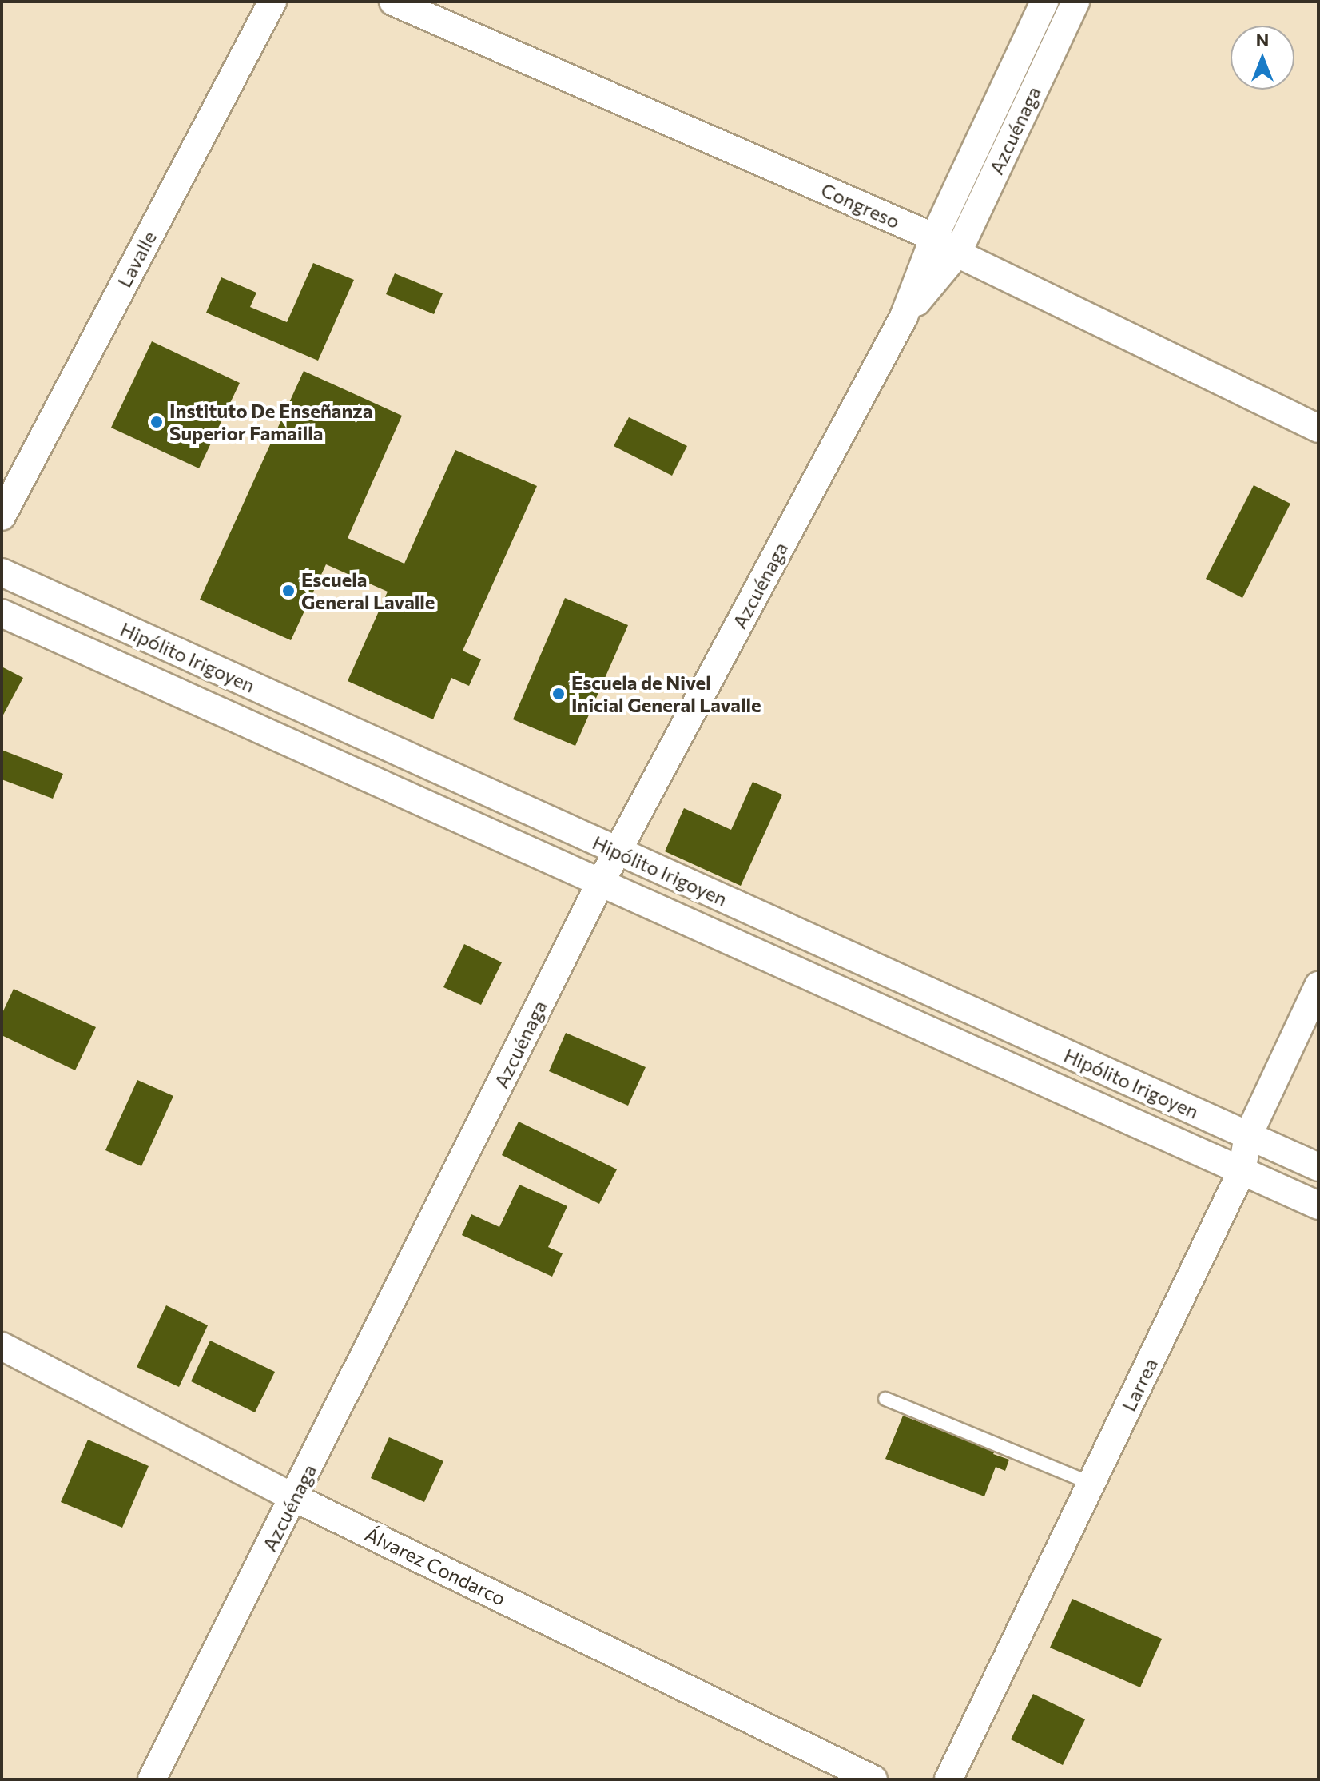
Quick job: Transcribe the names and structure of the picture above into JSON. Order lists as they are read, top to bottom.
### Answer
{
  "streets": {
    "street": [
      "Azcuénaga",
      "Congreso",
      "Lavalle",
      "Hipólito Irigoyen",
      "Larrea",
      "Álvarez Condarco"
    ]
  },
  "crossings": [
    ["Azcuénaga", "Congreso"],
    ["Azcuénaga", "Hipólito Irigoyen"],
    ["Azcuénaga", "Álvarez Condarco"],
    ["Hipólito Irigoyen", "Larrea"]
  ],
  "places": ["Instituto De Enseñanza Superior Famailla", "Escuela General Lavalle", "Escuela de Nivel Inicial General Lavalle"],
  "north": "top"
}
